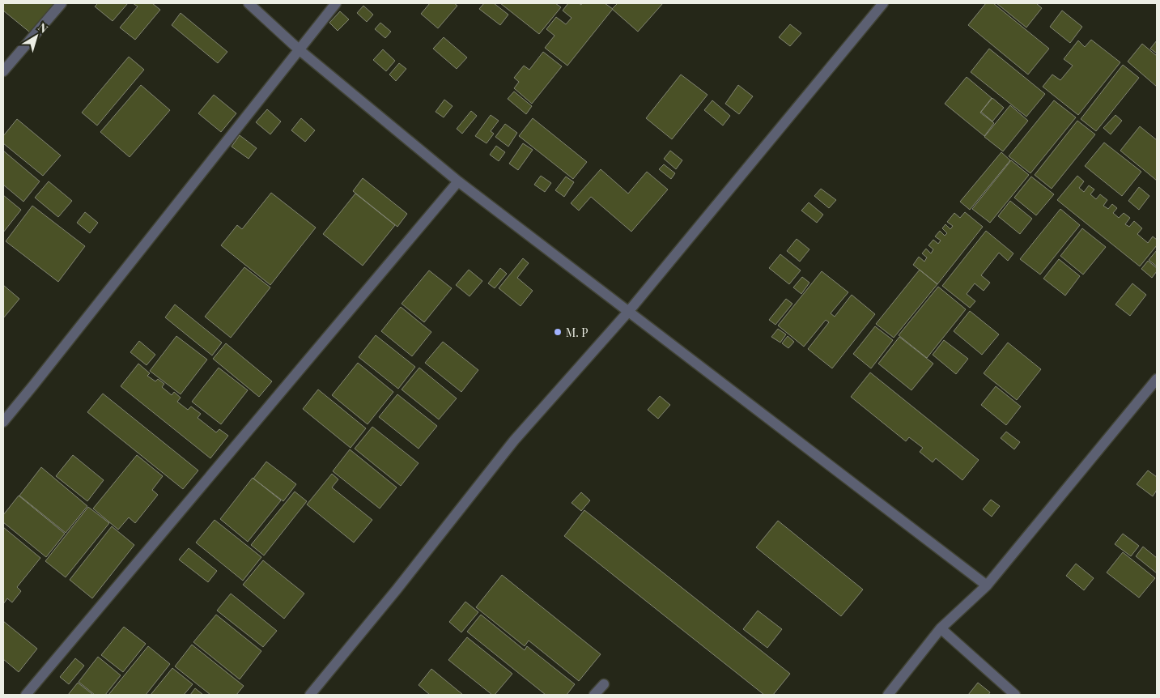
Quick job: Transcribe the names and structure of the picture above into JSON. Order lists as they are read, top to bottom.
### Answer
{
  "places": ["M. P"],
  "north": "top right"
}
